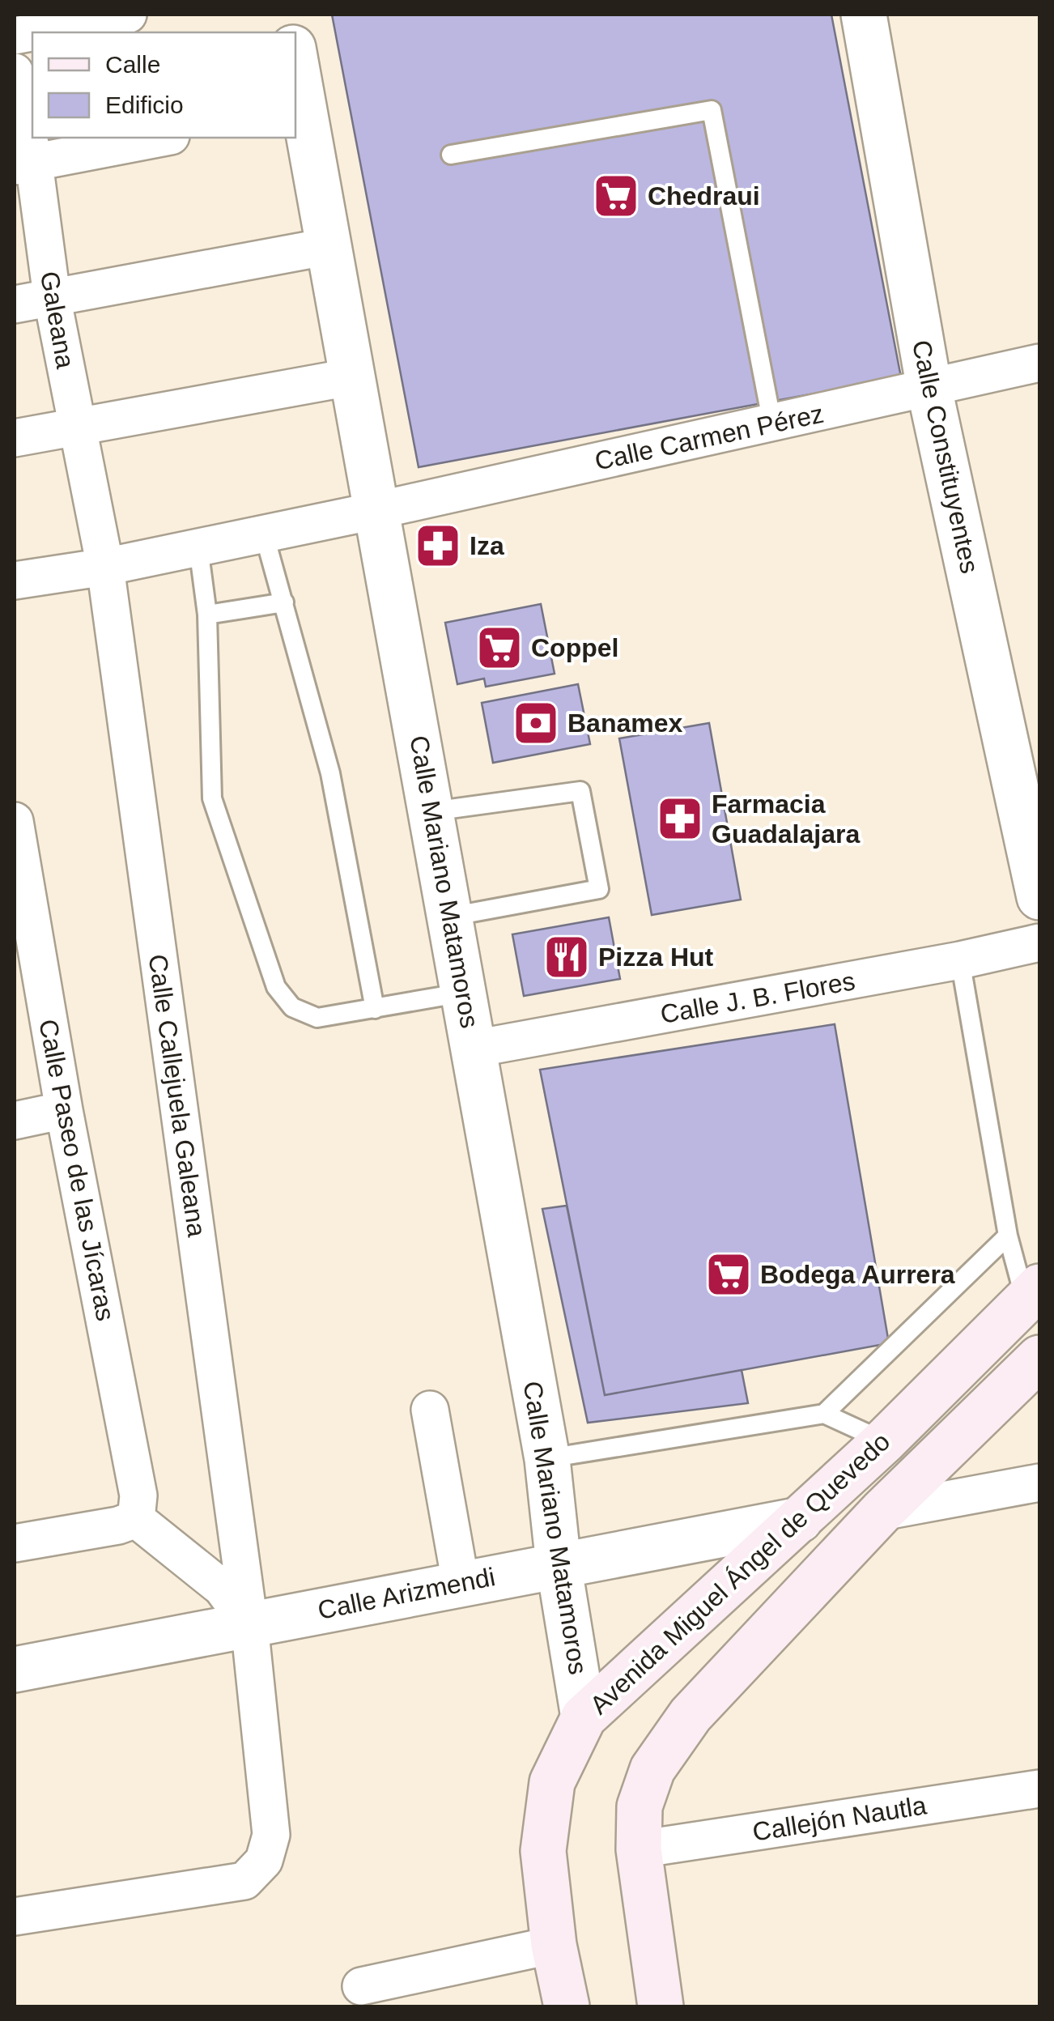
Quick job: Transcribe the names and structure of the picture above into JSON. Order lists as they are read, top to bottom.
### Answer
{
  "streets": {
    "main road": ["Avenida Miguel Ángel de Quevedo"],
    "street": [
      "Galeana",
      "Calle Carmen Pérez",
      "Calle Constituyentes",
      "Calle Mariano Matamoros",
      "Calle J. B. Flores",
      "Calle Callejuela Galeana",
      "Calle Paseo de las Jícaras",
      "Calle Arizmendi",
      "Callejón Nautla"
    ]
  },
  "crossings": [
    ["Galeana", "Calle Carmen Pérez"],
    ["Galeana", "Calle Callejuela Galeana"],
    ["Calle Carmen Pérez", "Calle Constituyentes"],
    ["Calle Carmen Pérez", "Calle Mariano Matamoros"],
    ["Calle Carmen Pérez", "Calle Callejuela Galeana"],
    ["Calle Mariano Matamoros", "Calle J. B. Flores"],
    ["Calle Mariano Matamoros", "Avenida Miguel Ángel de Quevedo"],
    ["Calle Mariano Matamoros", "Calle Arizmendi"],
    ["Calle Callejuela Galeana", "Calle Arizmendi"],
    ["Avenida Miguel Ángel de Quevedo", "Calle Arizmendi"],
    ["Avenida Miguel Ángel de Quevedo", "Callejón Nautla"]
  ],
  "places": {
    "supermarket": ["Chedraui", "Coppel", "Bodega Aurrera"],
    "pharmacy": ["Iza", "Farmacia Guadalajara"],
    "bank": ["Banamex"],
    "restaurant": ["Pizza Hut"]
  },
  "legend": ["Calle", "Edificio"]
}
